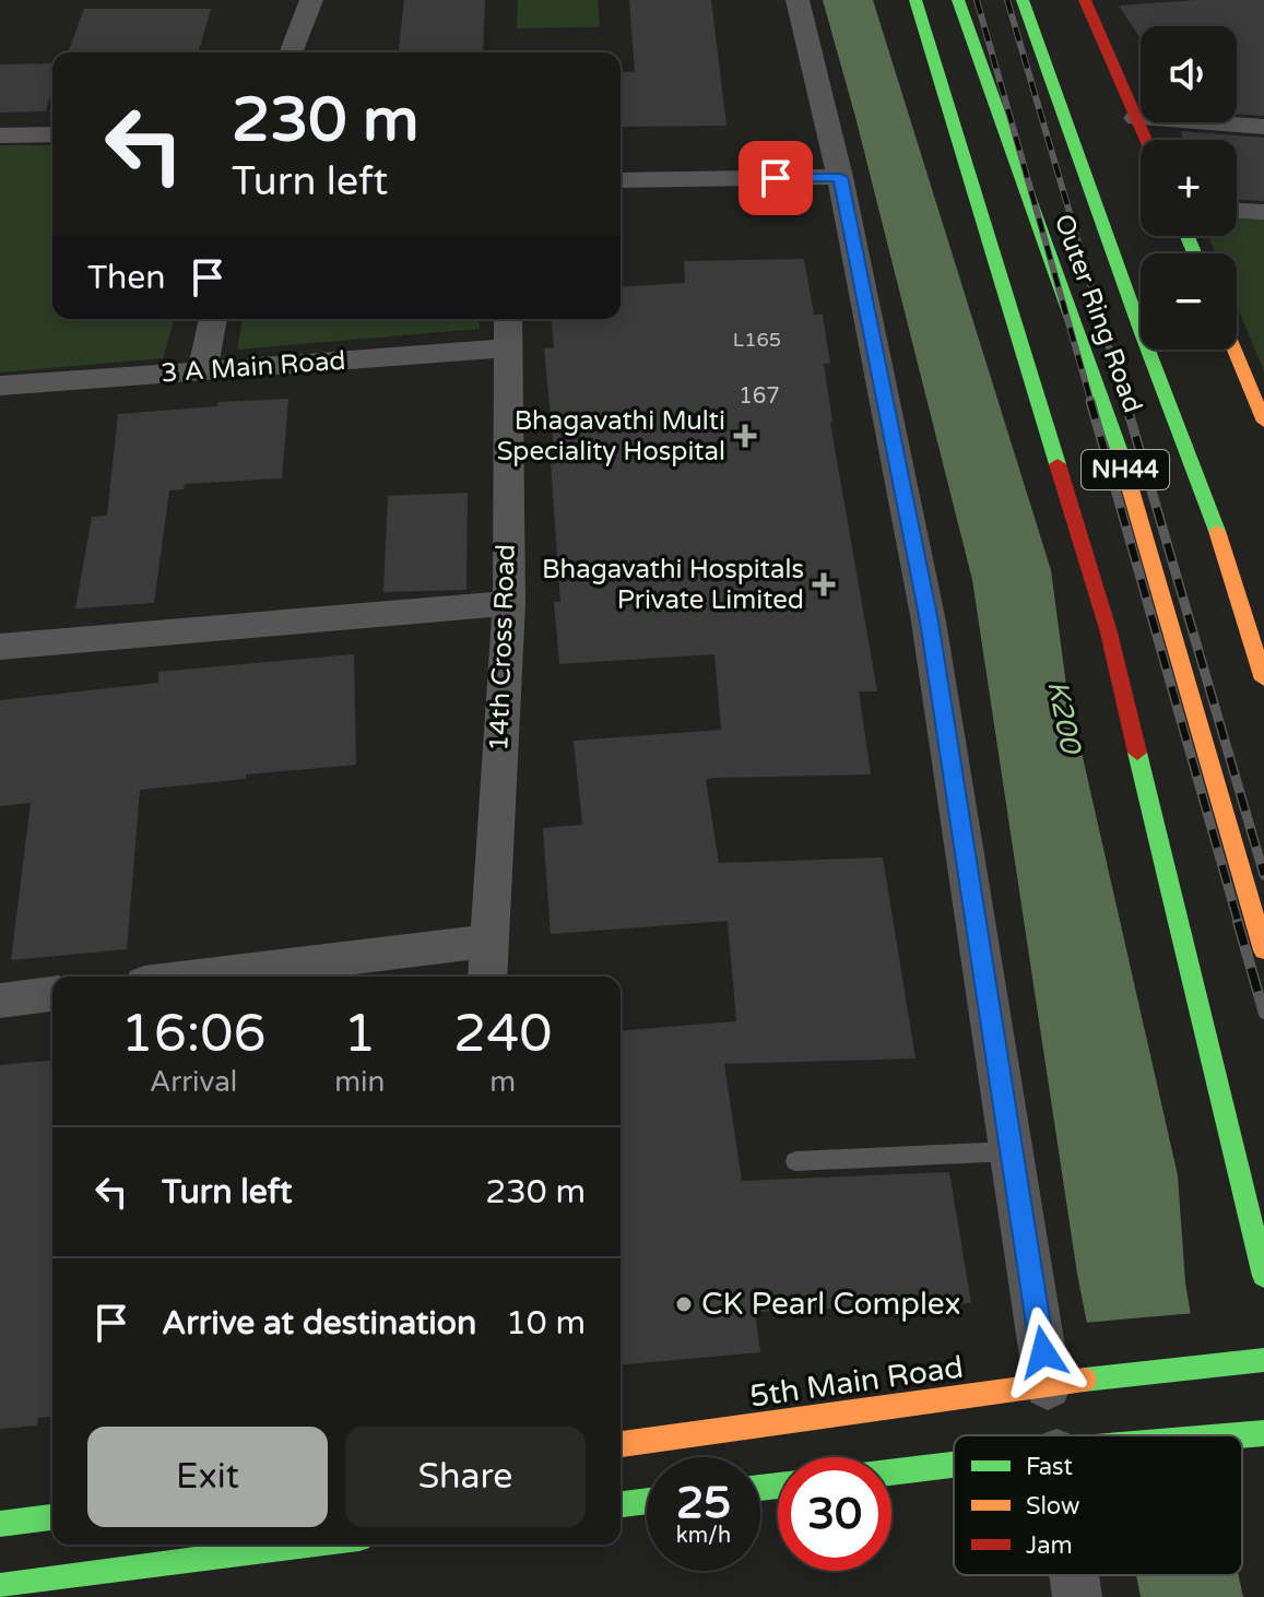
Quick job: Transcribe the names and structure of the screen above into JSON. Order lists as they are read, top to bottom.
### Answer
{
  "streets": {
    "main road": ["Outer Ring Road", "NH44", "5th Main Road"],
    "street": ["3 A Main Road", "14th Cross Road"]
  },
  "crossings": [
    ["3 A Main Road", "14th Cross Road"]
  ],
  "water": ["K200"],
  "places": {
    "health": ["Bhagavathi Multi Speciality Hospital", "Bhagavathi Hospitals Private Limited"],
    "other": ["CK Pearl Complex"]
  },
  "house_numbers": ["L165", "167"],
  "legend": ["Fast", "Slow", "Jam"],
  "page": {
    "map_buttons": ["+", "−"],
    "turn": ["230 m", "Turn left"],
    "then": "Then",
    "eta": [
      "16:06",
      "Arrival",
      "1",
      "min",
      "240",
      "m"
    ],
    "list": [
      {
        "name": "Turn left",
        "value": "230 m"
      },
      {
        "name": "Arrive at destination",
        "value": "10 m"
      }
    ],
    "buttons": ["Exit", "Share"],
    "speed": "25 km/h",
    "limit": "30"
  }
}
